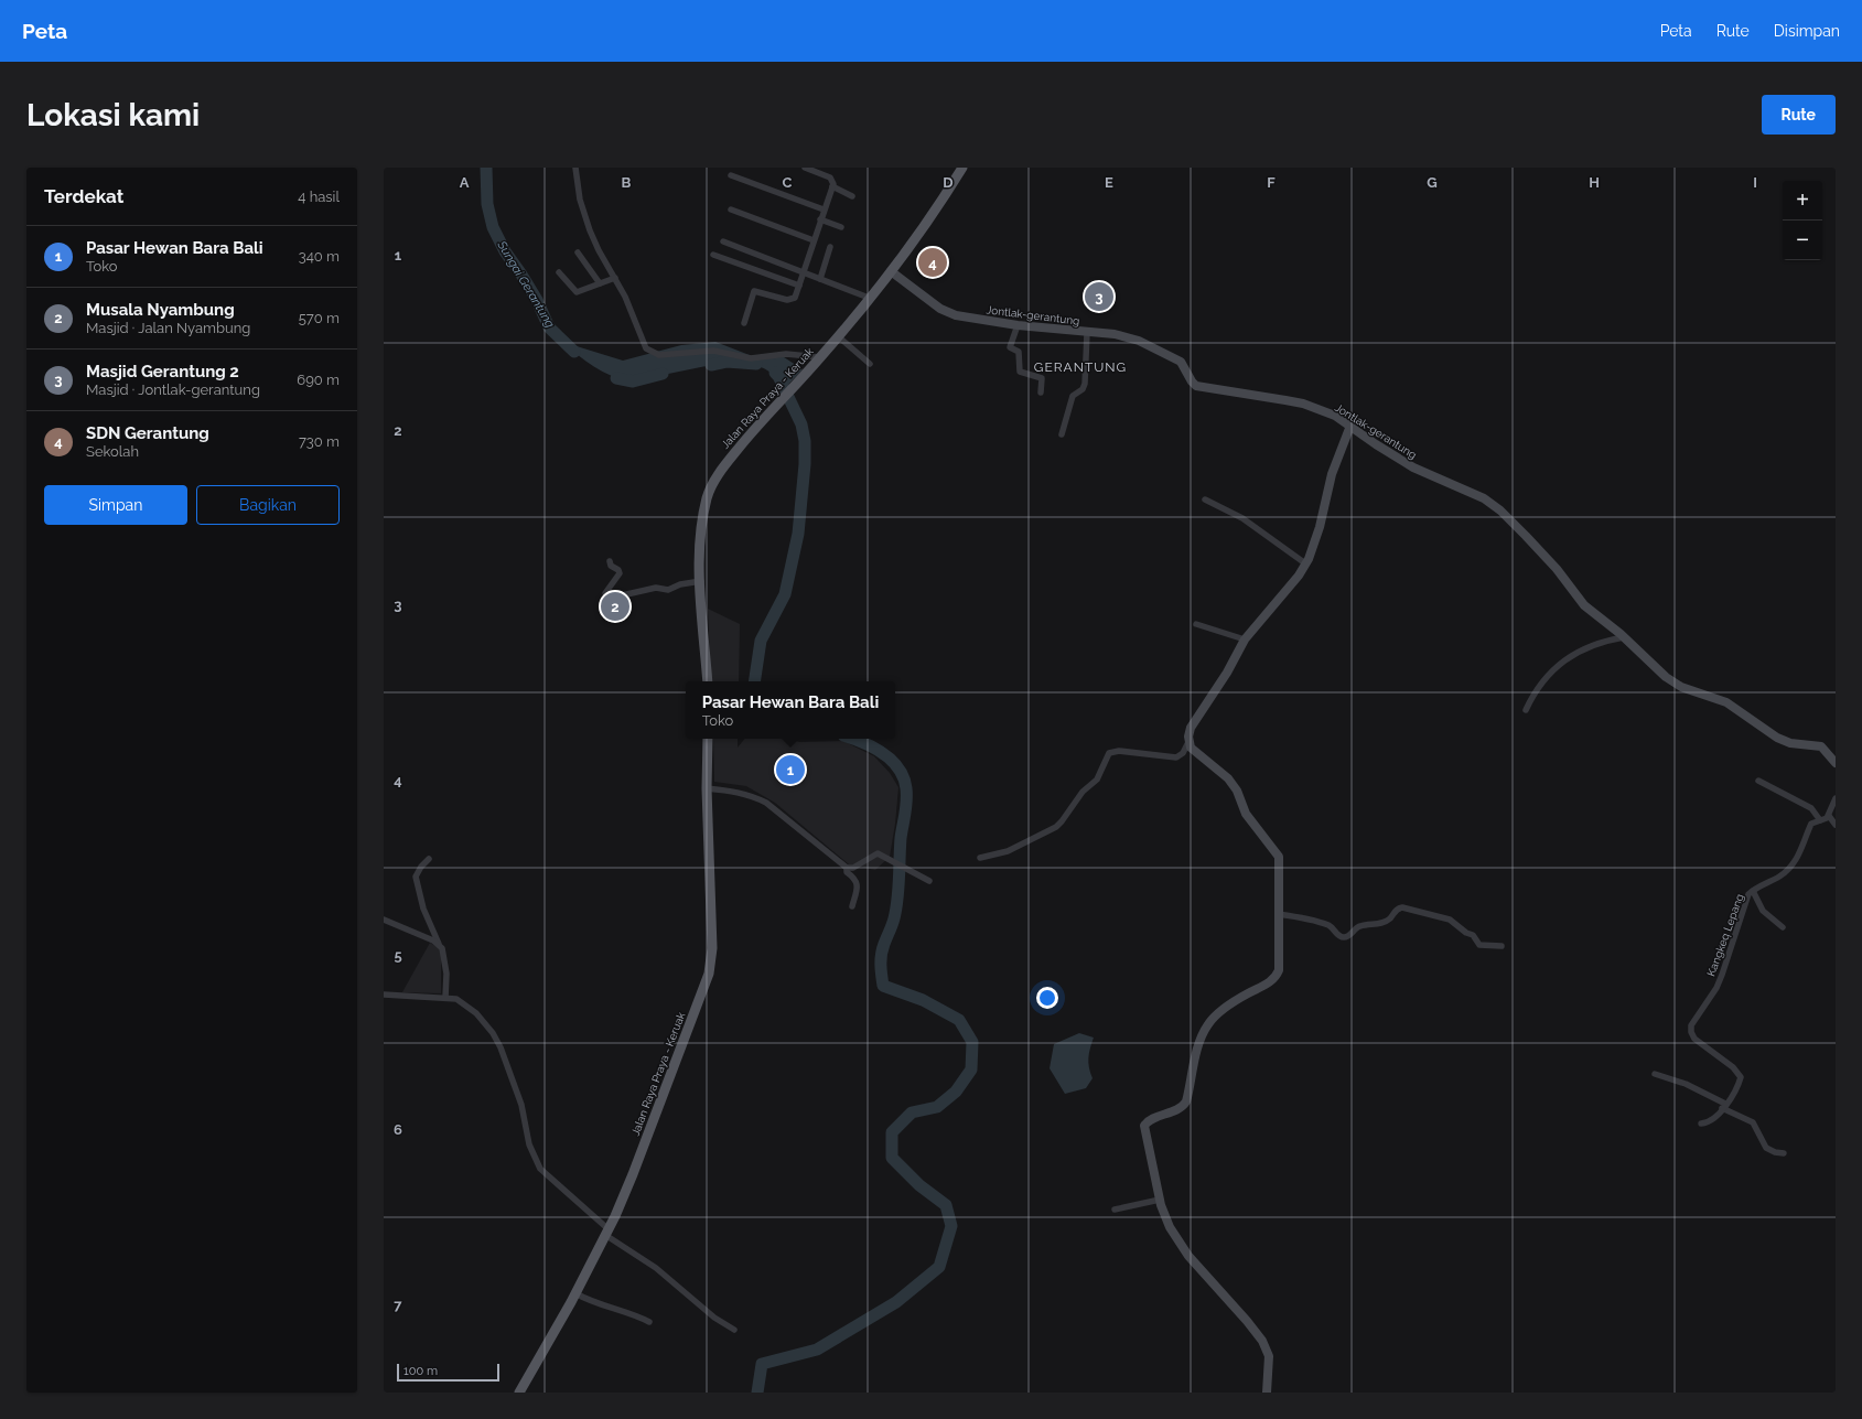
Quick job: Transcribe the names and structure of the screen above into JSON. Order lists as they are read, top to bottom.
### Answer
{
  "streets": {
    "main road": ["Jalan Raya Praya - Keruak"],
    "street": ["Jontlak-gerantung", "Kangkeq Lepang"]
  },
  "crossings": [
    ["Jontlak-gerantung", "Jalan Raya Praya - Keruak"]
  ],
  "districts": ["GERANTUNG"],
  "water": ["Sungai Gerantung"],
  "scale_bar": "100 m",
  "page": {
    "header": "Peta",
    "nav": ["Peta", "Rute", "Disimpan"],
    "buttons": [
      "Rute",
      ["Simpan", "Bagikan"]
    ],
    "title": "Lokasi kami",
    "heading": ["Terdekat", "4 hasil"],
    "map_buttons": ["+", "−"],
    "list": [
      {
        "mark": "1",
        "name": "Pasar Hewan Bara Bali",
        "note": "Toko",
        "value": "340 m"
      },
      {
        "mark": "2",
        "name": "Musala Nyambung",
        "note": "Masjid · Jalan Nyambung",
        "value": "570 m"
      },
      {
        "mark": "3",
        "name": "Masjid Gerantung 2",
        "note": "Masjid · Jontlak-gerantung",
        "value": "690 m"
      },
      {
        "mark": "4",
        "name": "SDN Gerantung",
        "note": "Sekolah",
        "value": "730 m"
      }
    ],
    "pins": [
      "4",
      "3",
      "2",
      "1"
    ],
    "popup": ["Pasar Hewan Bara Bali", "Toko"],
    "scale": "100 m"
  },
  "grid": {
    "columns": [
      "A",
      "B",
      "C",
      "D",
      "E",
      "F",
      "G",
      "H",
      "I"
    ],
    "rows": [
      "1",
      "2",
      "3",
      "4",
      "5",
      "6",
      "7"
    ]
  }
}
